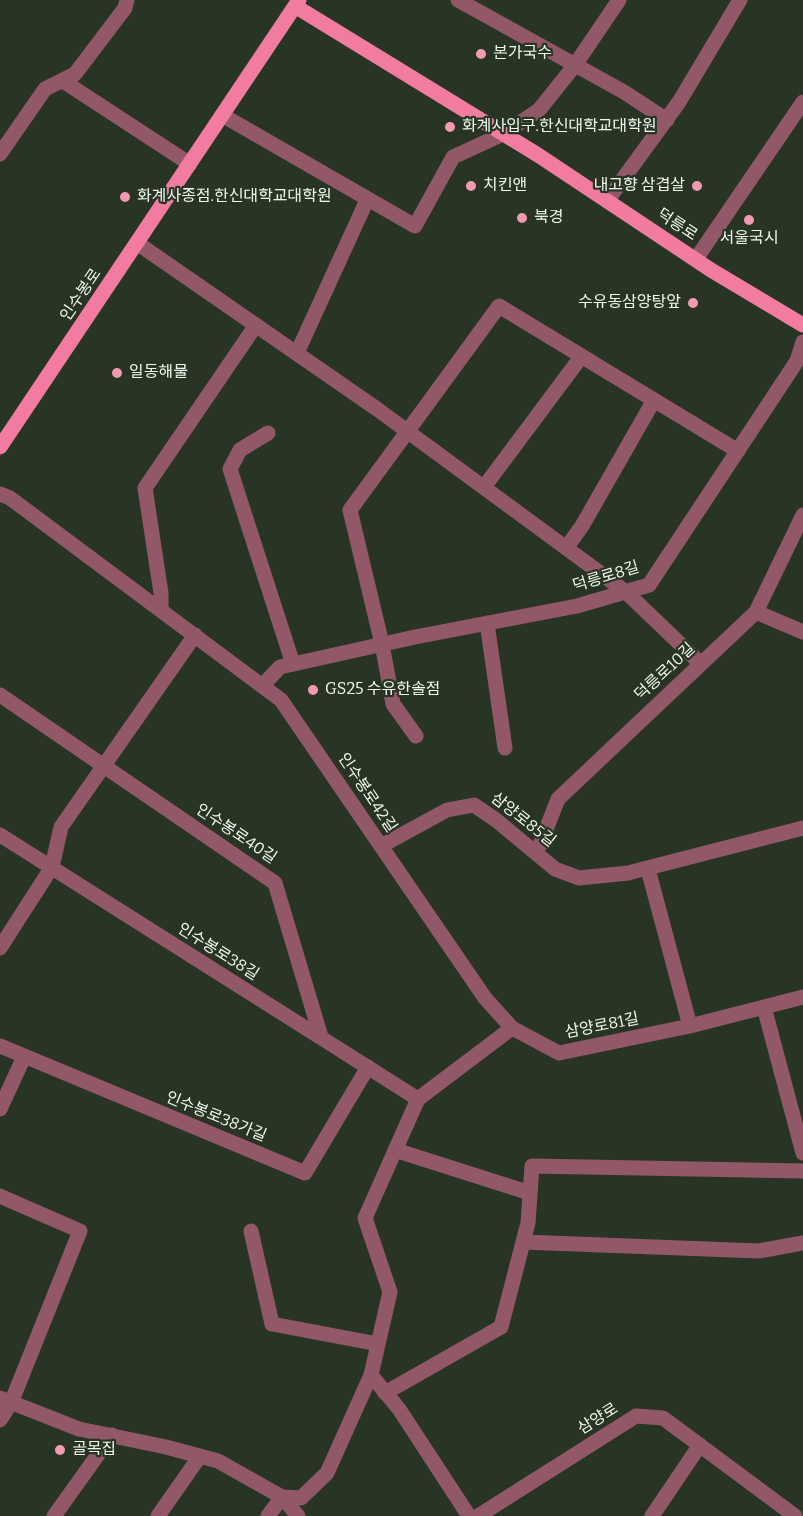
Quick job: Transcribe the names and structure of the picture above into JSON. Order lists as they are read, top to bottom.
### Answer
{
  "streets": {
    "main road": ["덕릉로", "인수봉로"],
    "street": [
      "덕릉로8길",
      "덕릉로10길",
      "인수봉로42길",
      "삼양로85길",
      "인수봉로40길",
      "인수봉로38길",
      "삼양로81길",
      "인수봉로38가길",
      "삼양로"
    ]
  },
  "crossings": [
    ["덕릉로", "인수봉로"],
    ["덕릉로8길", "인수봉로42길"],
    ["인수봉로42길", "삼양로85길"],
    ["인수봉로42길", "삼양로81길"],
    ["인수봉로40길", "인수봉로38길"],
    ["인수봉로38길", "인수봉로38가길"]
  ],
  "places": [
    "본가국수",
    "화계사입구.한신대학교대학원",
    "치킨앤",
    "내고향 삼겹살",
    "화계사종점.한신대학교대학원",
    "북경",
    "서울국시",
    "수유동삼양탕앞",
    "일동해물",
    "GS25 수유한솔점",
    "골목집"
  ]
}
